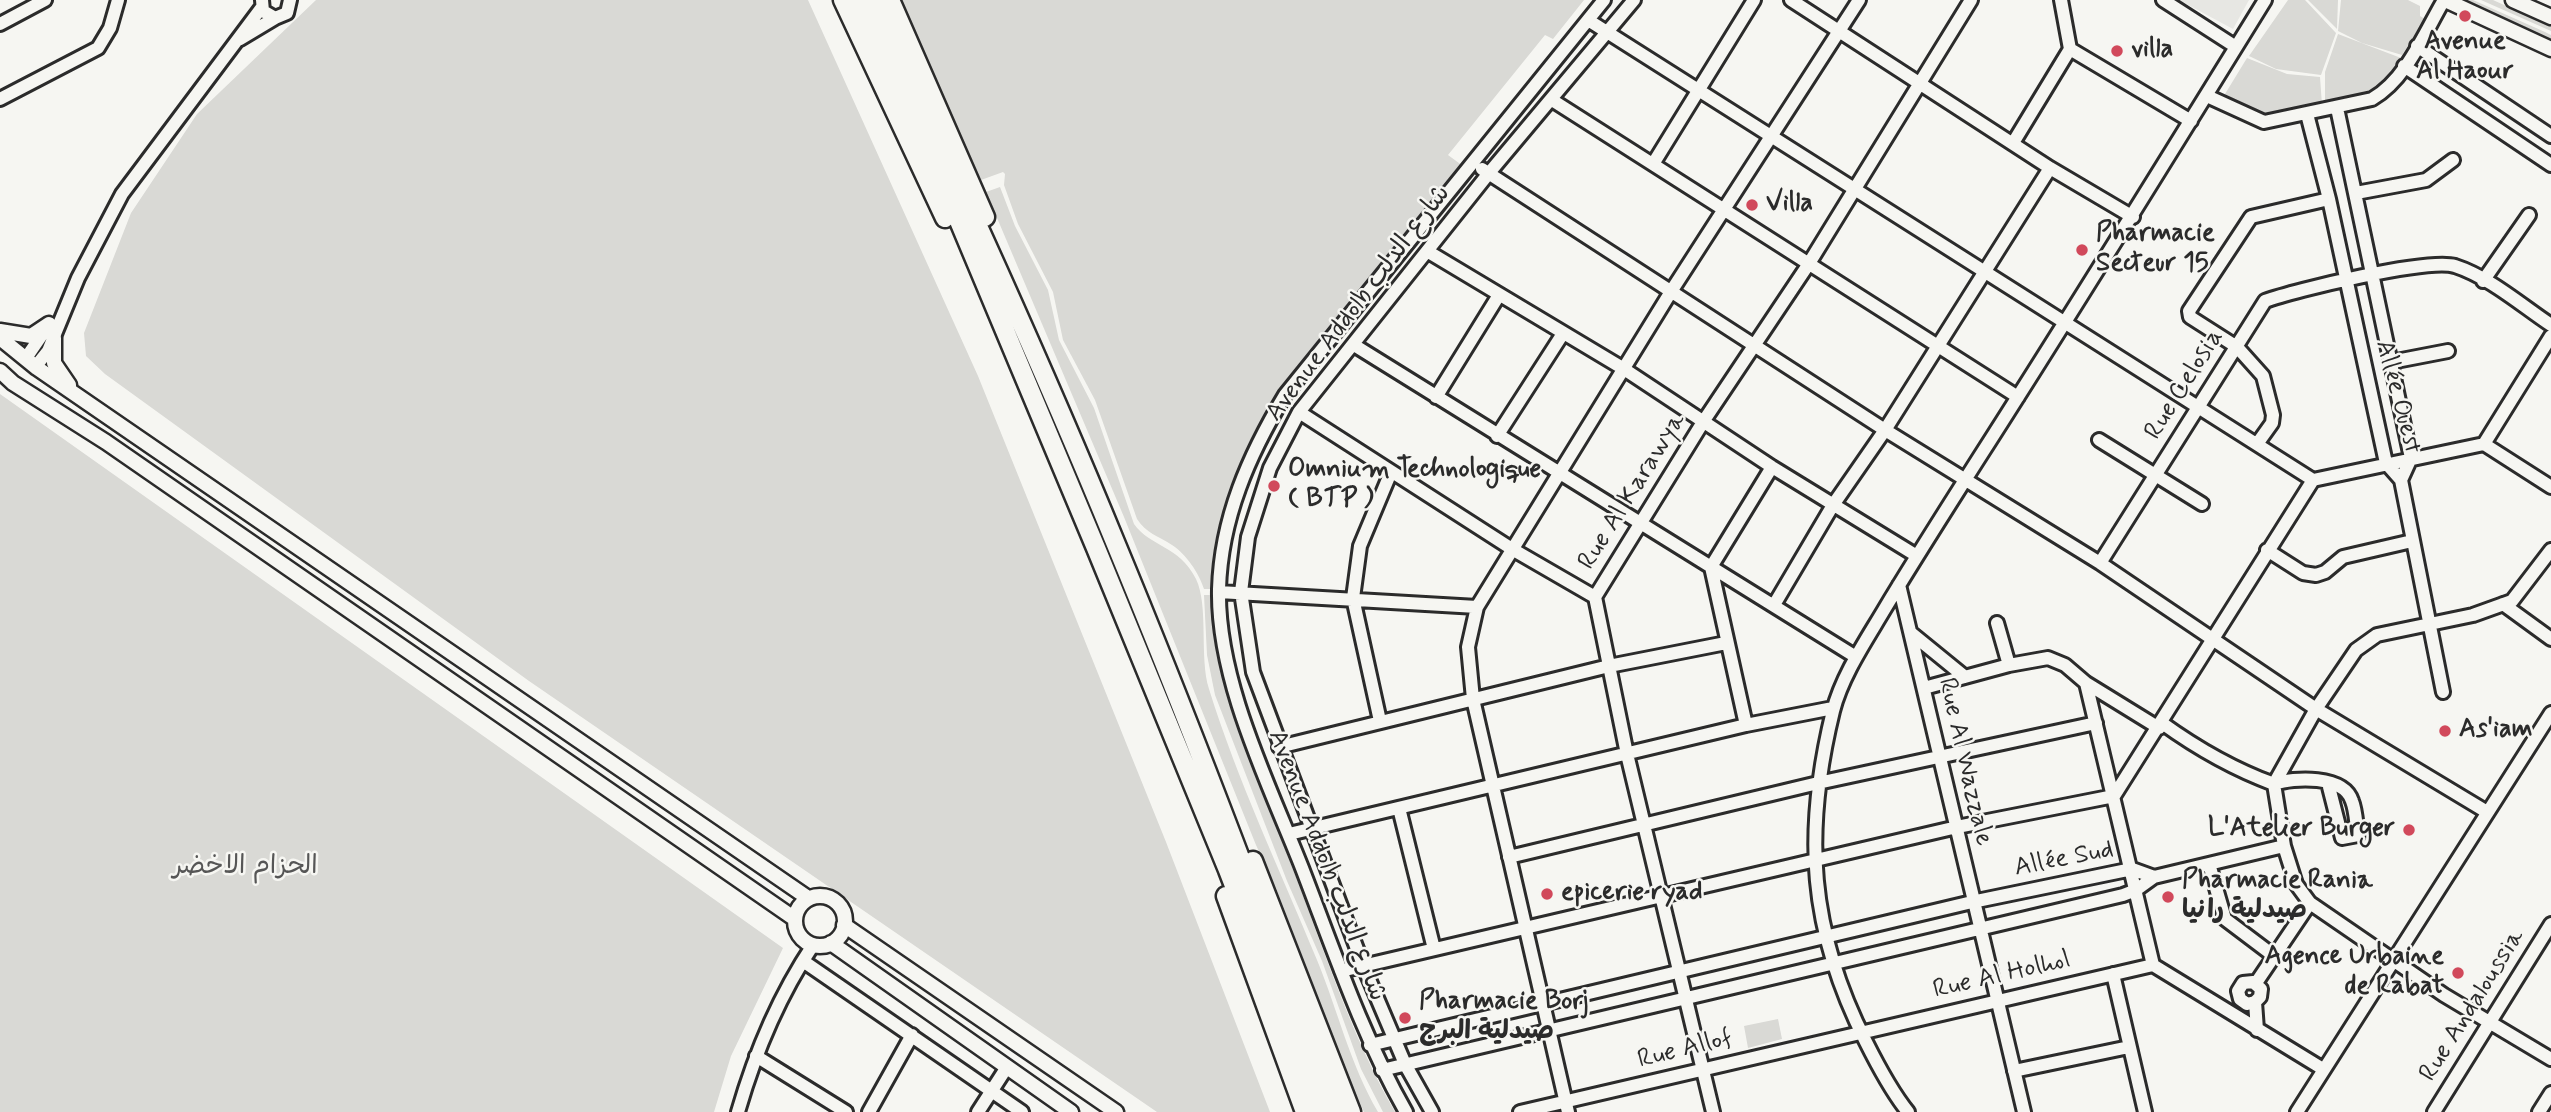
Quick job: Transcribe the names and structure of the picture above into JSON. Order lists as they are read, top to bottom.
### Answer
{
  "streets": {
    "street": [
      "Avenue Addolb شارع الدلب",
      "Rue Celosia",
      "Allée Ouest",
      "Rue Al Karawya",
      "Rue Al Wazzale",
      "Allée Sud",
      "Rue Al Holhol",
      "Rue Andaloussia",
      "Rue Allof"
    ]
  },
  "crossings": [
    ["Avenue Addolb شارع الدلب", "Allée Sud"],
    ["Rue Celosia", "Allée Ouest"],
    ["Rue Al Karawya", "Allée Sud"],
    ["Rue Al Karawya", "Rue Allof"],
    ["Rue Al Wazzale", "Allée Sud"],
    ["Rue Al Wazzale", "Rue Al Holhol"],
    ["Rue Al Holhol", "Rue Allof"]
  ],
  "parks": ["الحزام الاخضر"],
  "places": [
    "Avenue Al Haour",
    "villa",
    "Villa",
    "Pharmacie Secteur 15",
    "Omnium Technologique ( BTP )",
    "As'iam",
    "L'Atelier Burger",
    "epicerie ryad",
    "Pharmacie Rania صيدلية رانيا",
    "Agence Urbaine de Rabat",
    "Pharmacie Borj صيدلية البرج"
  ]
}
